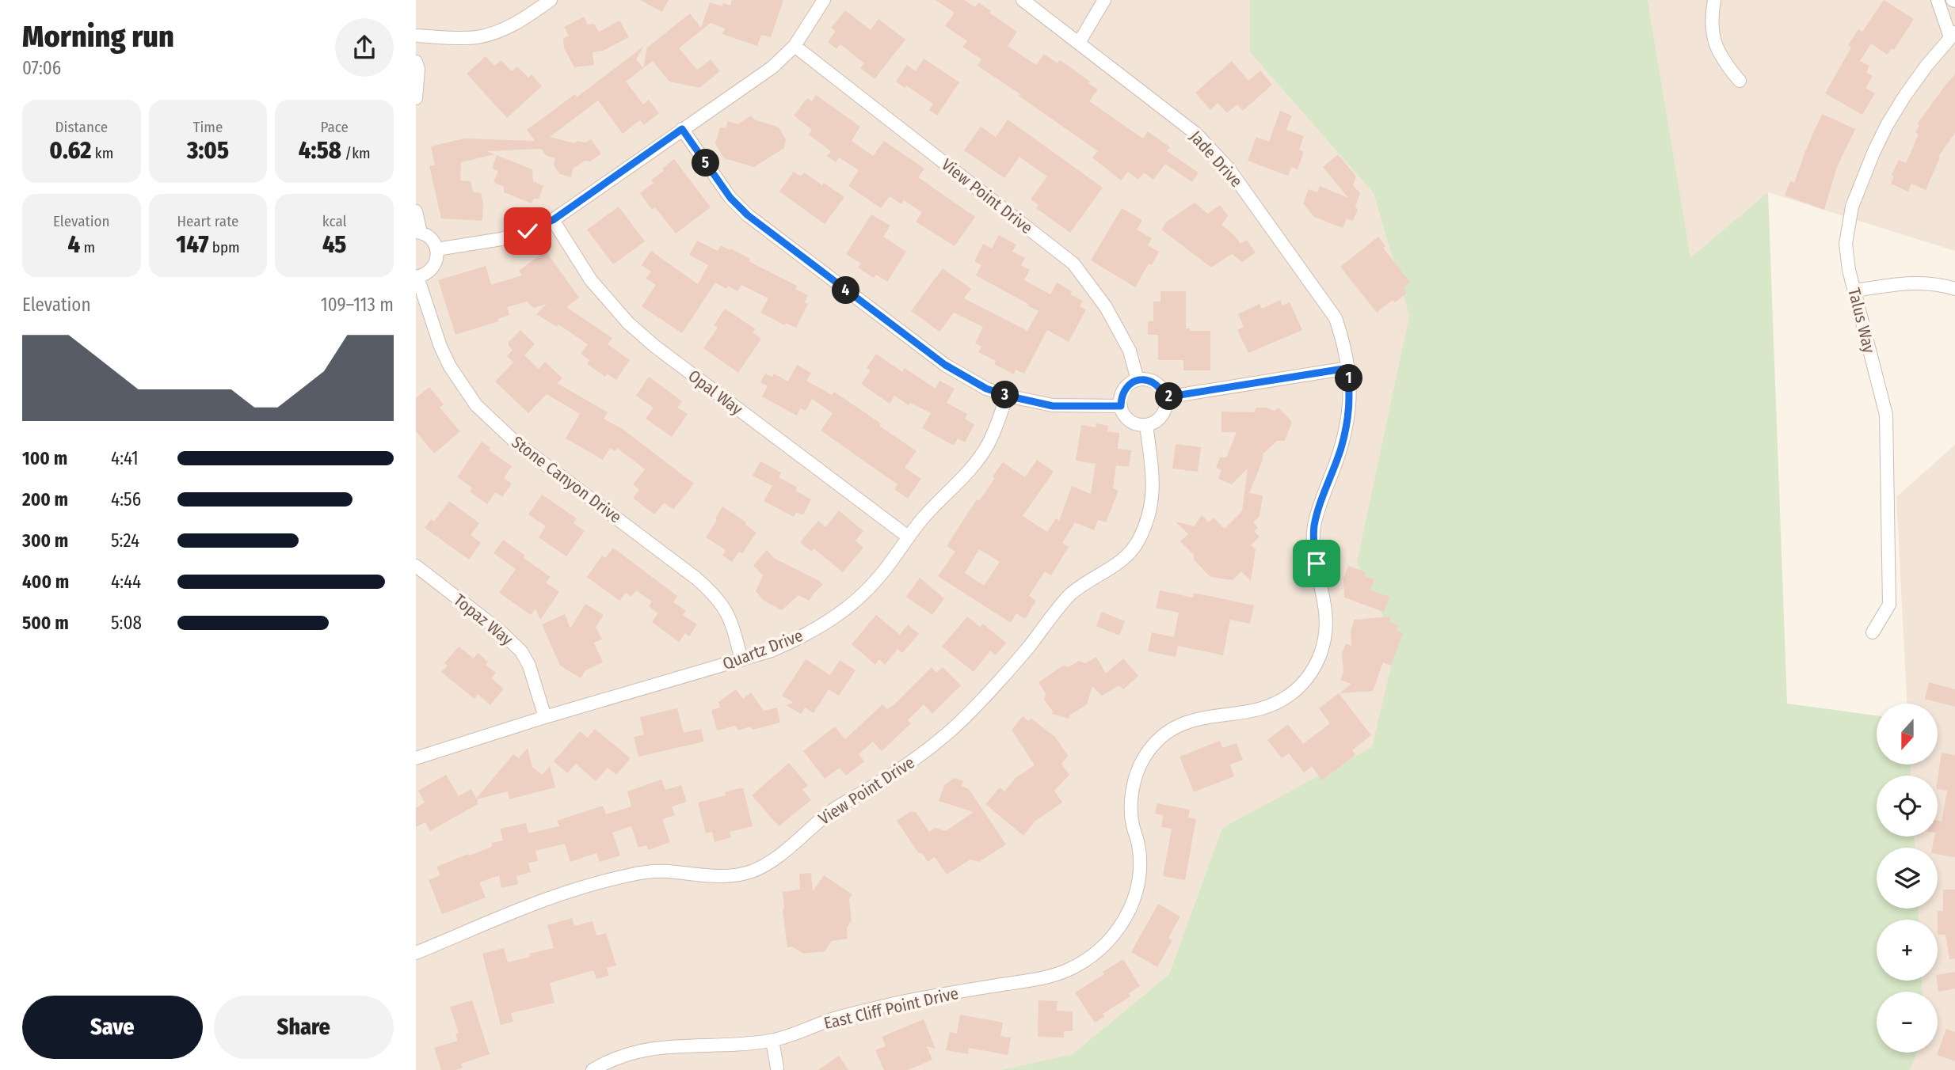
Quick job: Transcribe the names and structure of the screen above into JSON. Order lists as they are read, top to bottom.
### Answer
{
  "streets": {
    "street": [
      "Jade Drive",
      "View Point Drive",
      "Talus Way",
      "Opal Way",
      "Stone Canyon Drive",
      "Topaz Way",
      "Quartz Drive",
      "East Cliff Point Drive"
    ]
  },
  "crossings": [
    ["Jade Drive", "East Cliff Point Drive"],
    ["Opal Way", "Quartz Drive"],
    ["Stone Canyon Drive", "Quartz Drive"],
    ["Topaz Way", "Quartz Drive"]
  ],
  "north": "bottom",
  "page": {
    "heading": ["Morning run", "07:06"],
    "stats": [
      ["Distance", "0.62 km"],
      ["Time", "3:05"],
      ["Pace", "4:58 /km"],
      ["Elevation", "4 m"],
      ["Heart rate", "147 bpm"],
      ["kcal", "45"]
    ],
    "pins": [
      "5",
      "4",
      "1",
      "3",
      "2"
    ],
    "chart": ["Elevation", "109–113 m"],
    "list": [
      {
        "name": "100 m",
        "note": "4:41"
      },
      {
        "name": "200 m",
        "note": "4:56"
      },
      {
        "name": "300 m",
        "note": "5:24"
      },
      {
        "name": "400 m",
        "note": "4:44"
      },
      {
        "name": "500 m",
        "note": "5:08"
      }
    ],
    "map_buttons": ["+", "−"],
    "buttons": ["Save", "Share"]
  }
}
